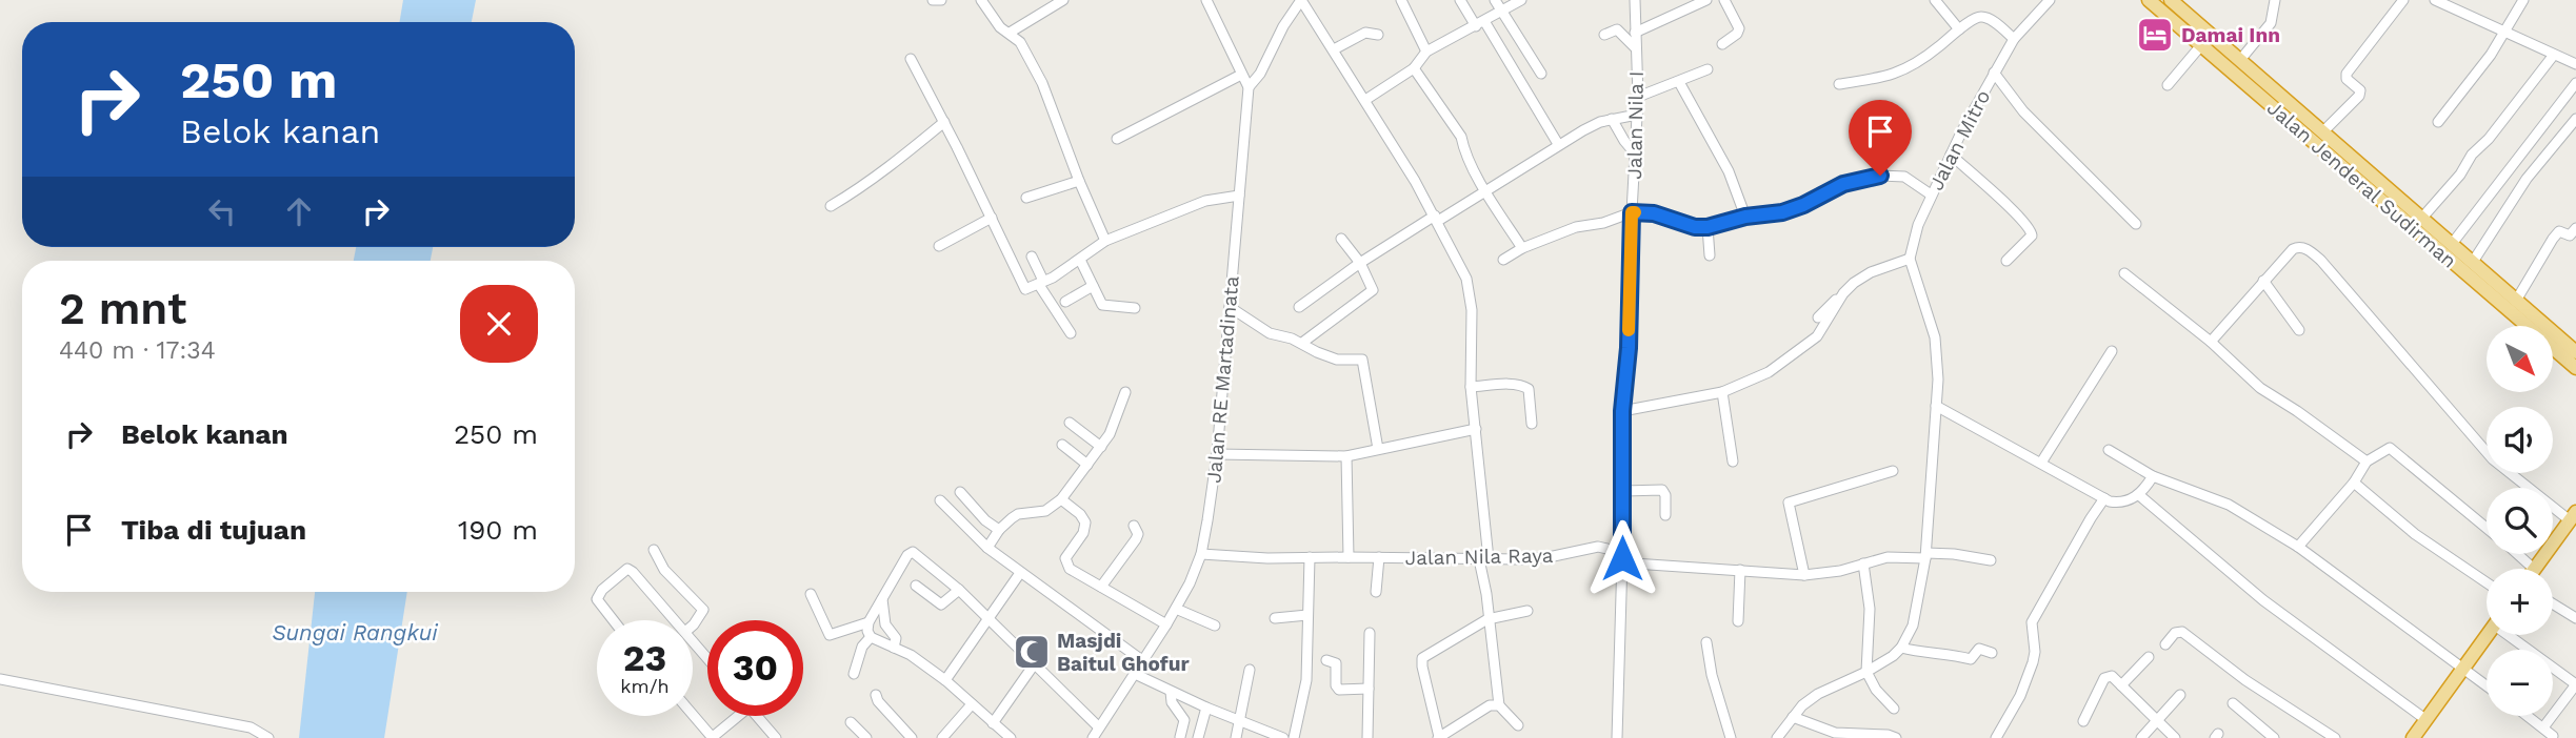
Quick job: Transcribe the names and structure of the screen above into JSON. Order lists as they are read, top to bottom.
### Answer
{
  "streets": {
    "highway": ["Jalan Jenderal Sudirman"],
    "street": [
      "Jalan Nila I",
      "Jalan Mitro",
      "Jalan RE Martadinata",
      "Jalan Nila Raya"
    ]
  },
  "crossings": [
    ["Jalan Nila I", "Jalan Nila Raya"],
    ["Jalan RE Martadinata", "Jalan Nila Raya"]
  ],
  "water": ["Sungai Rangkui"],
  "places": {
    "hotel": ["Damai Inn"],
    "mosque": ["Masjdi Baitul Ghofur"]
  },
  "north": "bottom right",
  "page": {
    "turn": ["250 m", "Belok kanan"],
    "heading": ["2 mnt", "440 m · 17:34"],
    "map_buttons": ["+", "−"],
    "list": [
      {
        "name": "Belok kanan",
        "value": "250 m"
      },
      {
        "name": "Tiba di tujuan",
        "value": "190 m"
      }
    ],
    "speed": "23 km/h",
    "limit": "30"
  }
}
